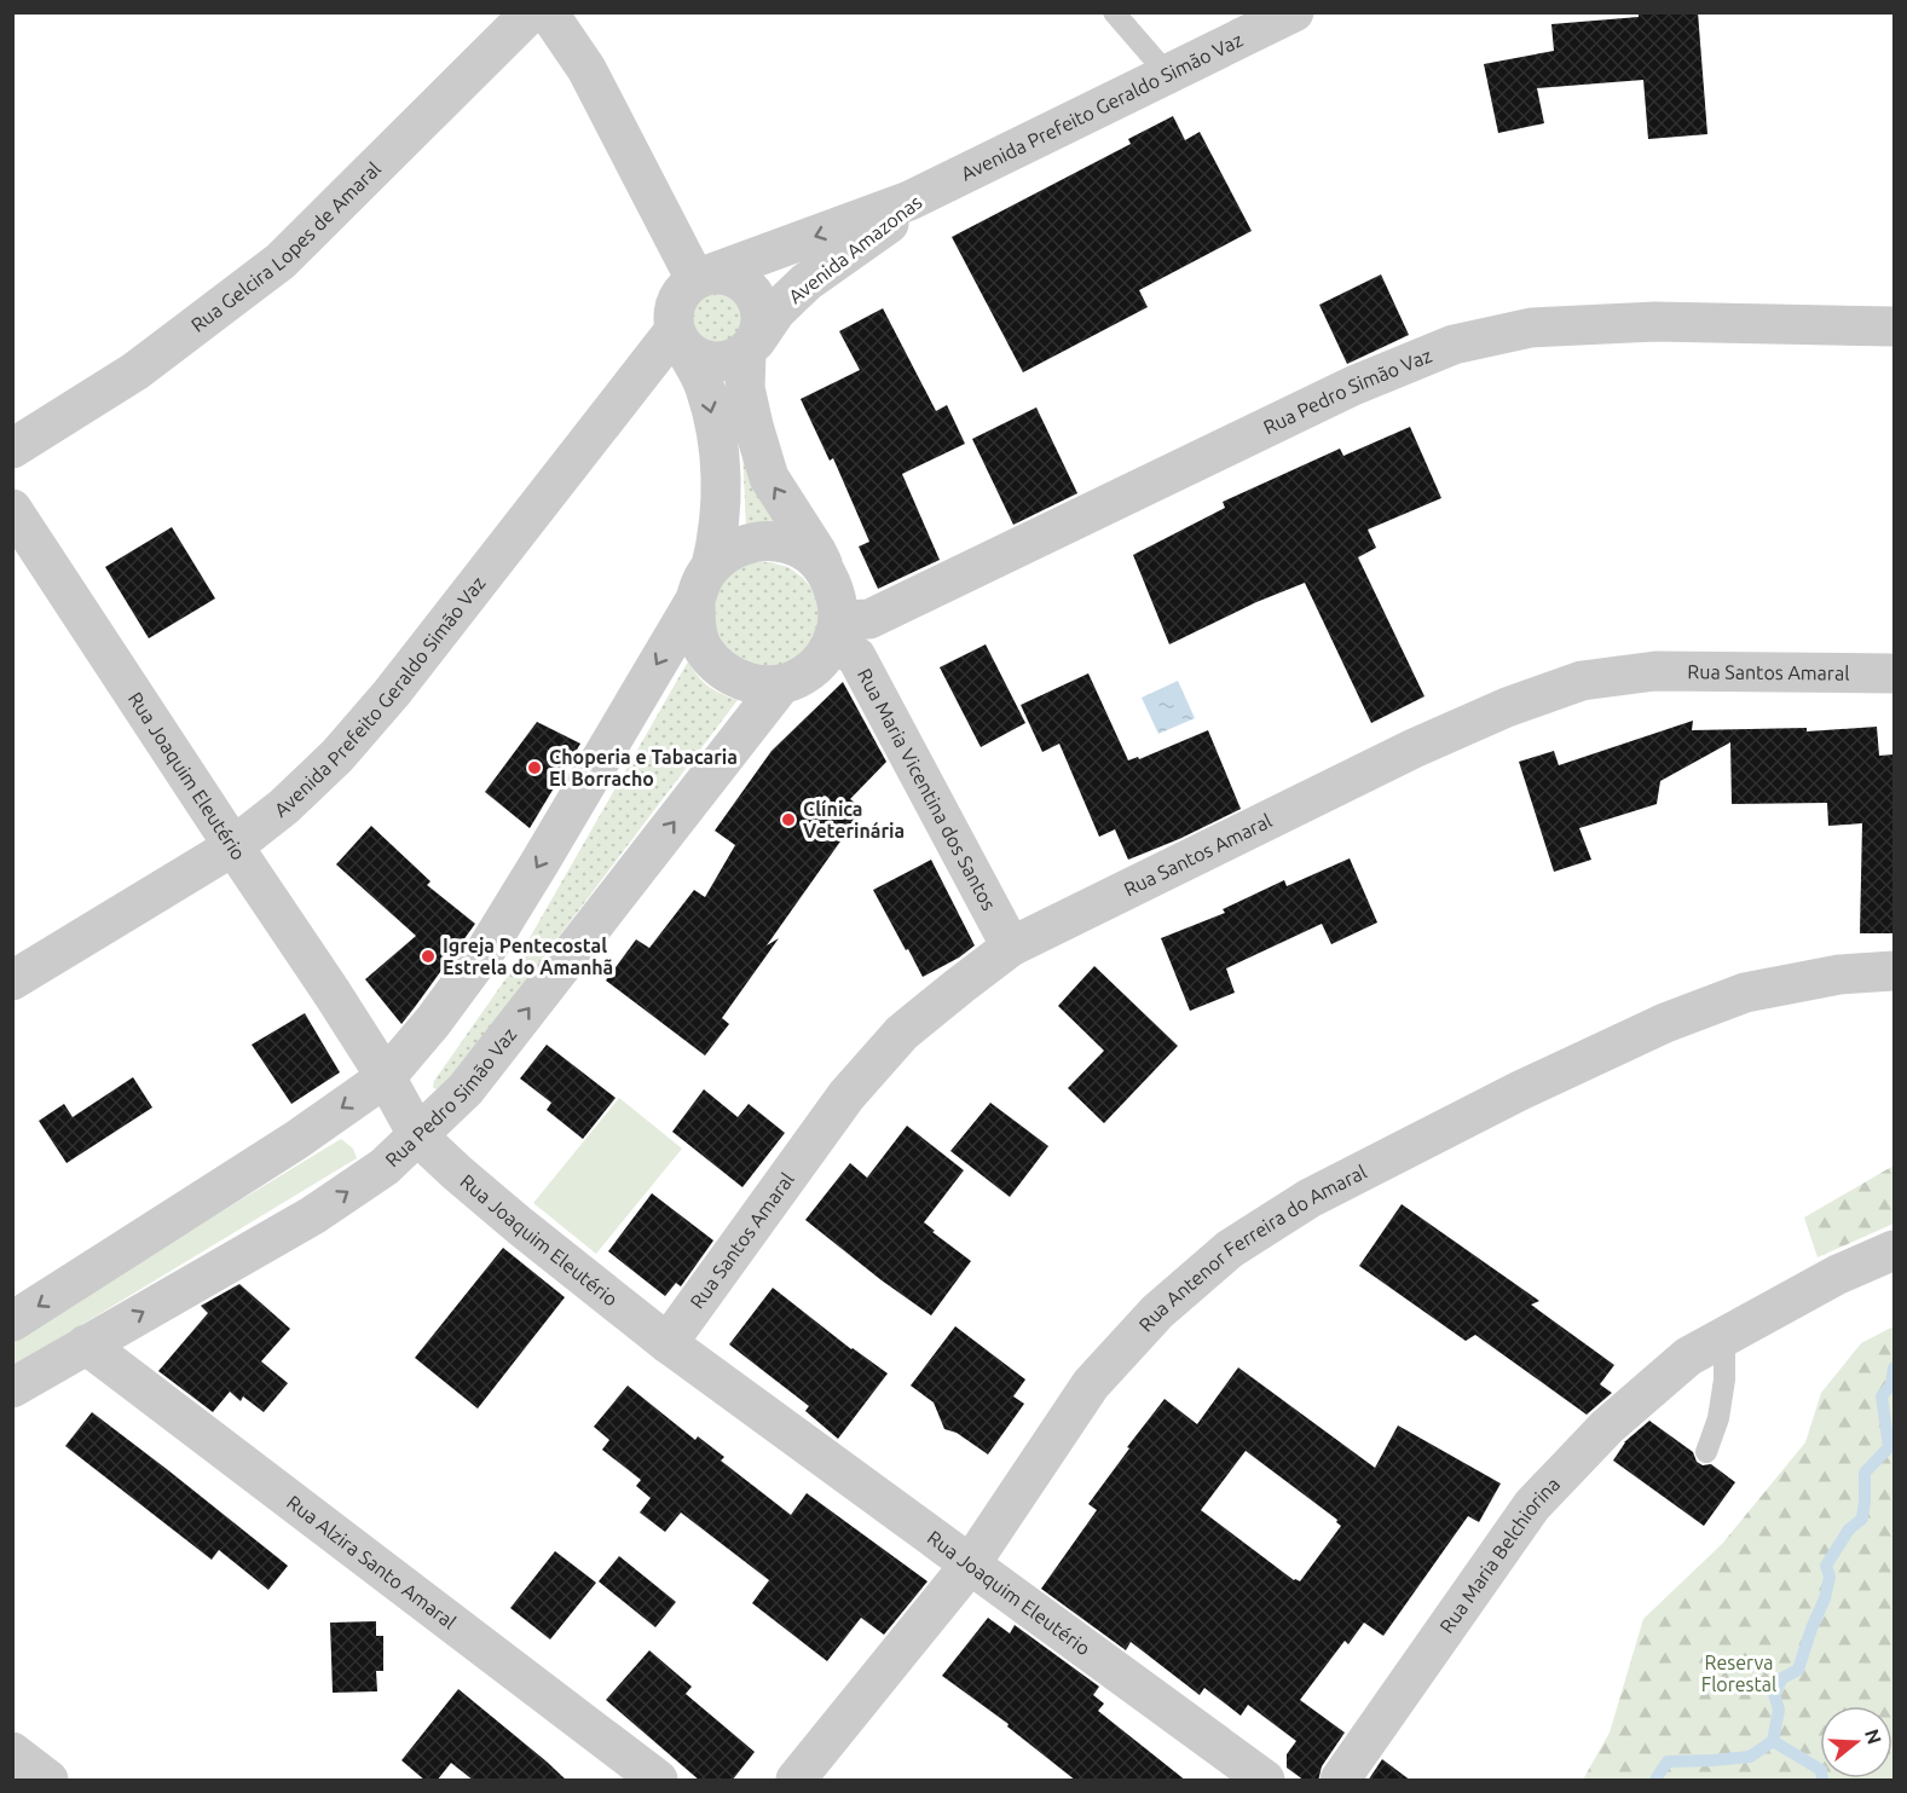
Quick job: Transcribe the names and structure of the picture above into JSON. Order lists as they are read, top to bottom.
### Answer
{
  "streets": {
    "street": [
      "Avenida Prefeito Geraldo Simão Vaz",
      "Rua Gelcira Lopes de Amaral",
      "Avenida Amazonas",
      "Rua Pedro Simão Vaz",
      "Rua Santos Amaral",
      "Rua Joaquim Eleutério",
      "Rua Maria Vicentina dos Santos",
      "Rua Antenor Ferreira do Amaral",
      "Rua Maria Belchiorina",
      "Rua Alzira Santo Amaral"
    ]
  },
  "crossings": [
    ["Avenida Prefeito Geraldo Simão Vaz", "Avenida Amazonas"],
    ["Avenida Prefeito Geraldo Simão Vaz", "Rua Joaquim Eleutério"],
    ["Rua Pedro Simão Vaz", "Rua Joaquim Eleutério"],
    ["Rua Pedro Simão Vaz", "Rua Maria Vicentina dos Santos"],
    ["Rua Pedro Simão Vaz", "Rua Alzira Santo Amaral"],
    ["Rua Santos Amaral", "Rua Joaquim Eleutério"],
    ["Rua Santos Amaral", "Rua Maria Vicentina dos Santos"],
    ["Rua Joaquim Eleutério", "Rua Antenor Ferreira do Amaral"]
  ],
  "parks": ["Reserva Florestal"],
  "places": ["Choperia e Tabacaria El Borracho", "Clínica Veterinária", "Igreja Pentecostal Estrela do Amanhã"],
  "north": "right"
}
